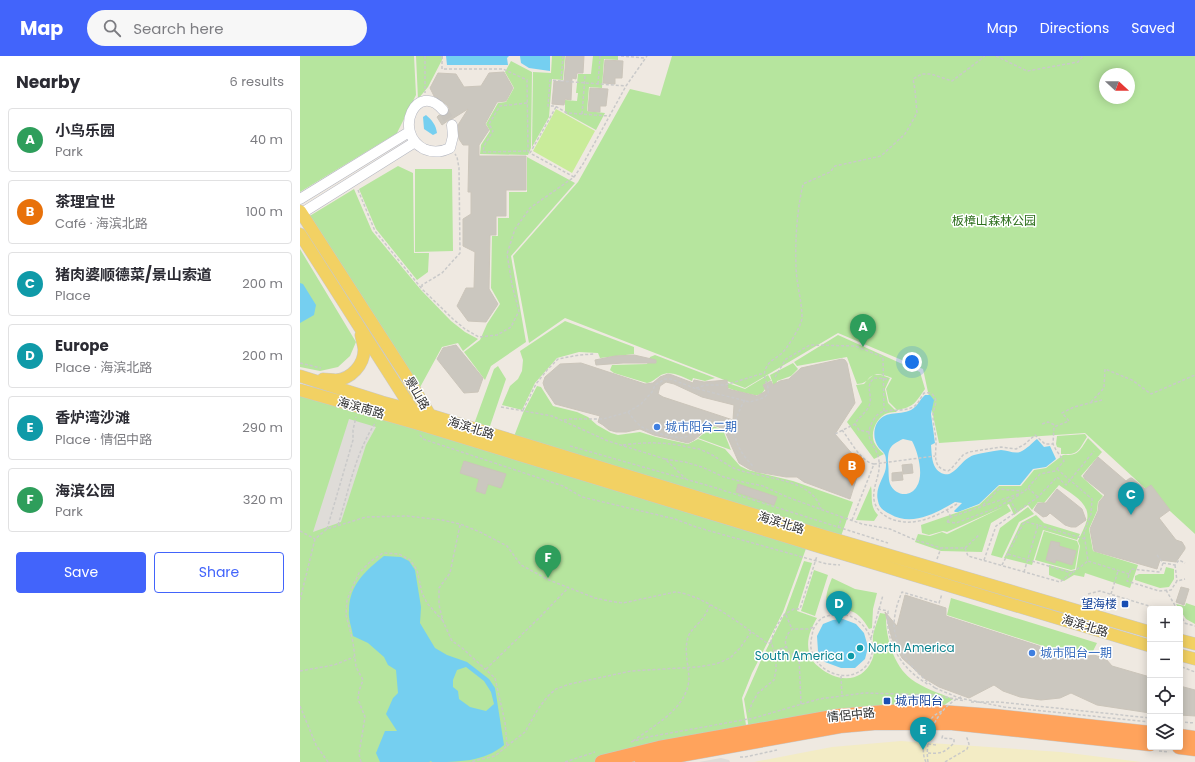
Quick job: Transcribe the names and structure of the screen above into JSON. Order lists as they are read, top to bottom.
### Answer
{
  "streets": {
    "highway": ["情侶中路"],
    "main road": ["景山路", "海滨南路", "海滨北路"]
  },
  "crossings": [
    ["景山路", "海滨南路"],
    ["景山路", "海滨北路"],
    ["海滨南路", "海滨北路"]
  ],
  "parks": ["板樟山森林公园"],
  "places": {
    "other": [
      "城市阳台二期",
      "North America",
      "城市阳台一期",
      "South America"
    ],
    "transit": ["望海楼", "城市阳台"]
  },
  "north": "right",
  "page": {
    "header": "Map",
    "search": "Search here",
    "nav": ["Map", "Directions", "Saved"],
    "heading": ["Nearby", "6 results"],
    "list": [
      {
        "mark": "A",
        "name": "小鸟乐园",
        "note": "Park",
        "value": "40 m"
      },
      {
        "mark": "B",
        "name": "茶理宜世",
        "note": "Café · 海滨北路",
        "value": "100 m"
      },
      {
        "mark": "C",
        "name": "猪肉婆顺德菜/景山索道",
        "note": "Place",
        "value": "200 m"
      },
      {
        "mark": "D",
        "name": "Europe",
        "note": "Place · 海滨北路",
        "value": "200 m"
      },
      {
        "mark": "E",
        "name": "香炉湾沙滩",
        "note": "Place · 情侶中路",
        "value": "290 m"
      },
      {
        "mark": "F",
        "name": "海滨公园",
        "note": "Park",
        "value": "320 m"
      }
    ],
    "pins": [
      "A",
      "B",
      "C",
      "F",
      "D",
      "E"
    ],
    "buttons": ["Save", "Share"],
    "map_buttons": ["+", "−"]
  }
}
